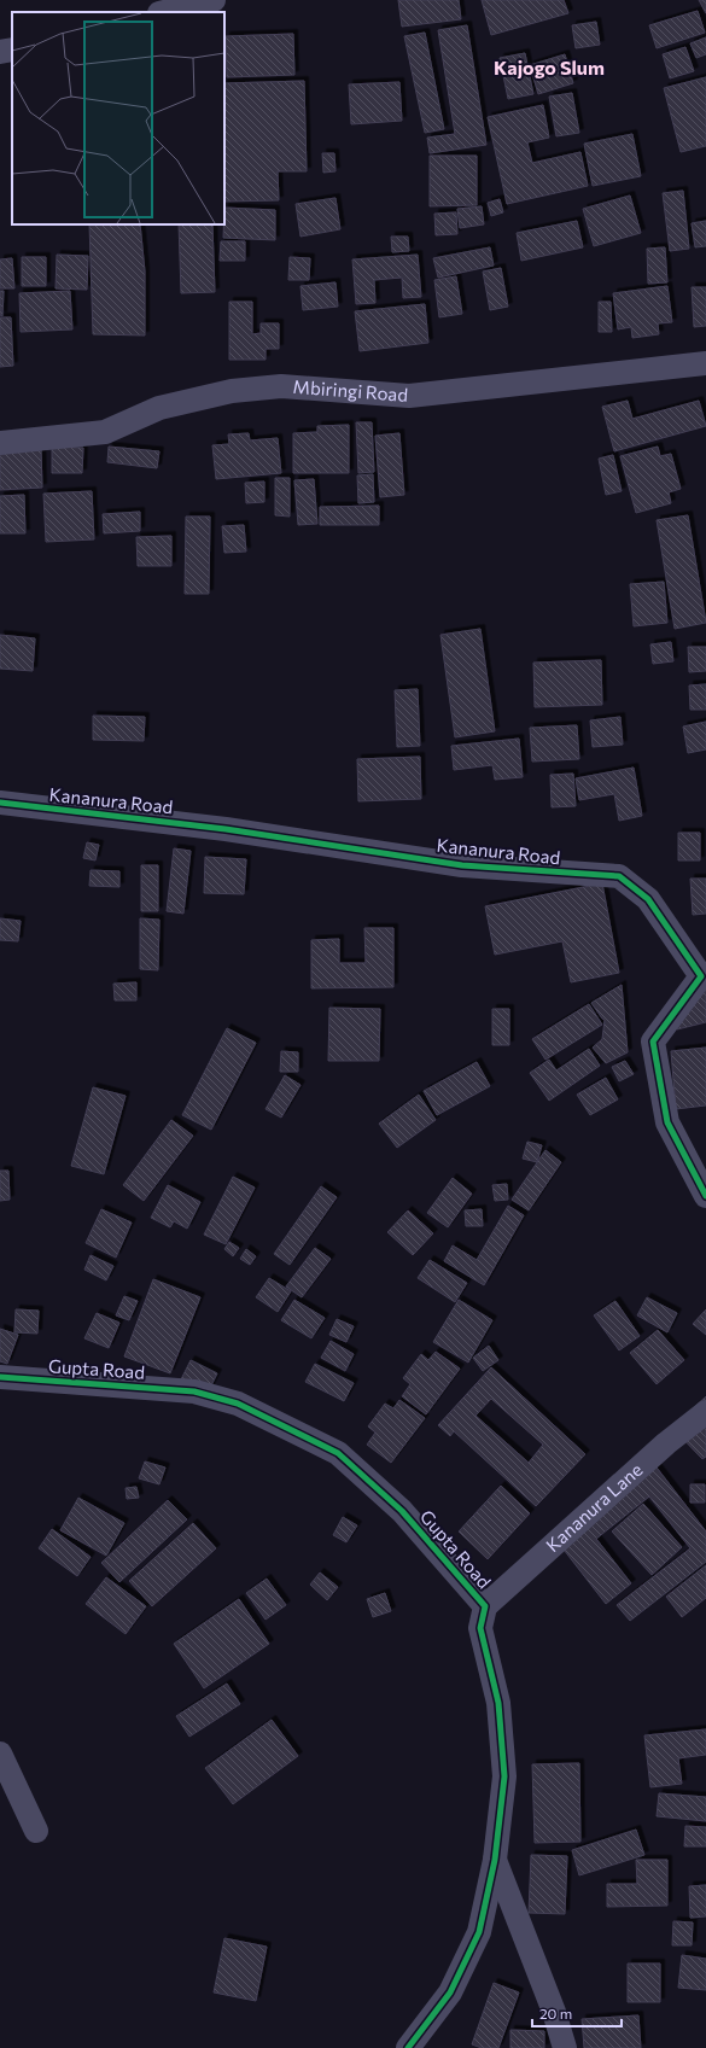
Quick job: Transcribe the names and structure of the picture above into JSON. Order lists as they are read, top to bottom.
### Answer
{
  "streets": {
    "street": [
      "Mbiringi Road",
      "Kananura Road",
      "Gupta Road",
      "Kananura Lane"
    ]
  },
  "crossings": [
    ["Gupta Road", "Kananura Lane"]
  ],
  "districts": ["Kajogo Slum"],
  "scale_bar": "20 m"
}
